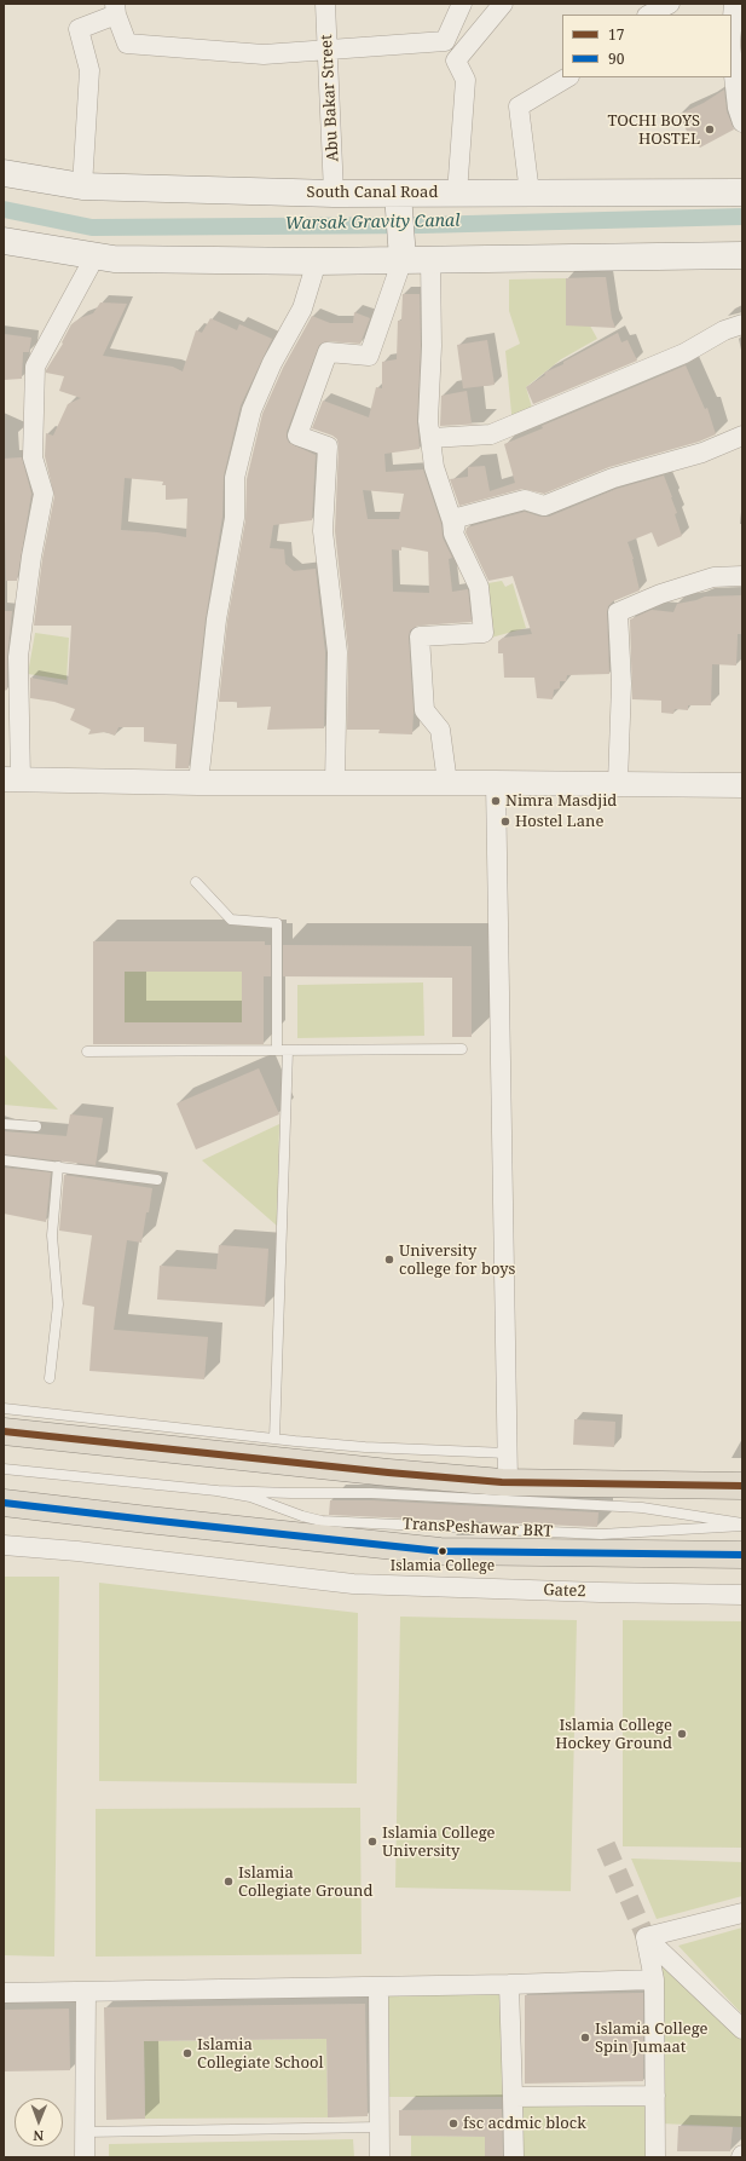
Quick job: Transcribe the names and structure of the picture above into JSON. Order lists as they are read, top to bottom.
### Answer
{
  "streets": {
    "main road": ["South Canal Road"],
    "street": ["Abu Bakar Street", "Gate2"],
    "lane": ["TransPeshawar BRT"]
  },
  "crossings": [
    ["Abu Bakar Street", "South Canal Road"]
  ],
  "water": ["Warsak Gravity Canal"],
  "places": [
    "TOCHI BOYS HOSTEL",
    "Nimra Masdjid",
    "Hostel Lane",
    "University college for boys",
    "Islamia College",
    "Islamia College Hockey Ground",
    "Islamia College University",
    "Islamia Collegiate Ground",
    "Islamia College Spin Jumaat",
    "Islamia Collegiate School",
    "fsc acdmic block"
  ],
  "lines": ["transit line 17", "transit line 90"],
  "legend": ["17", "90"],
  "north": "bottom"
}
